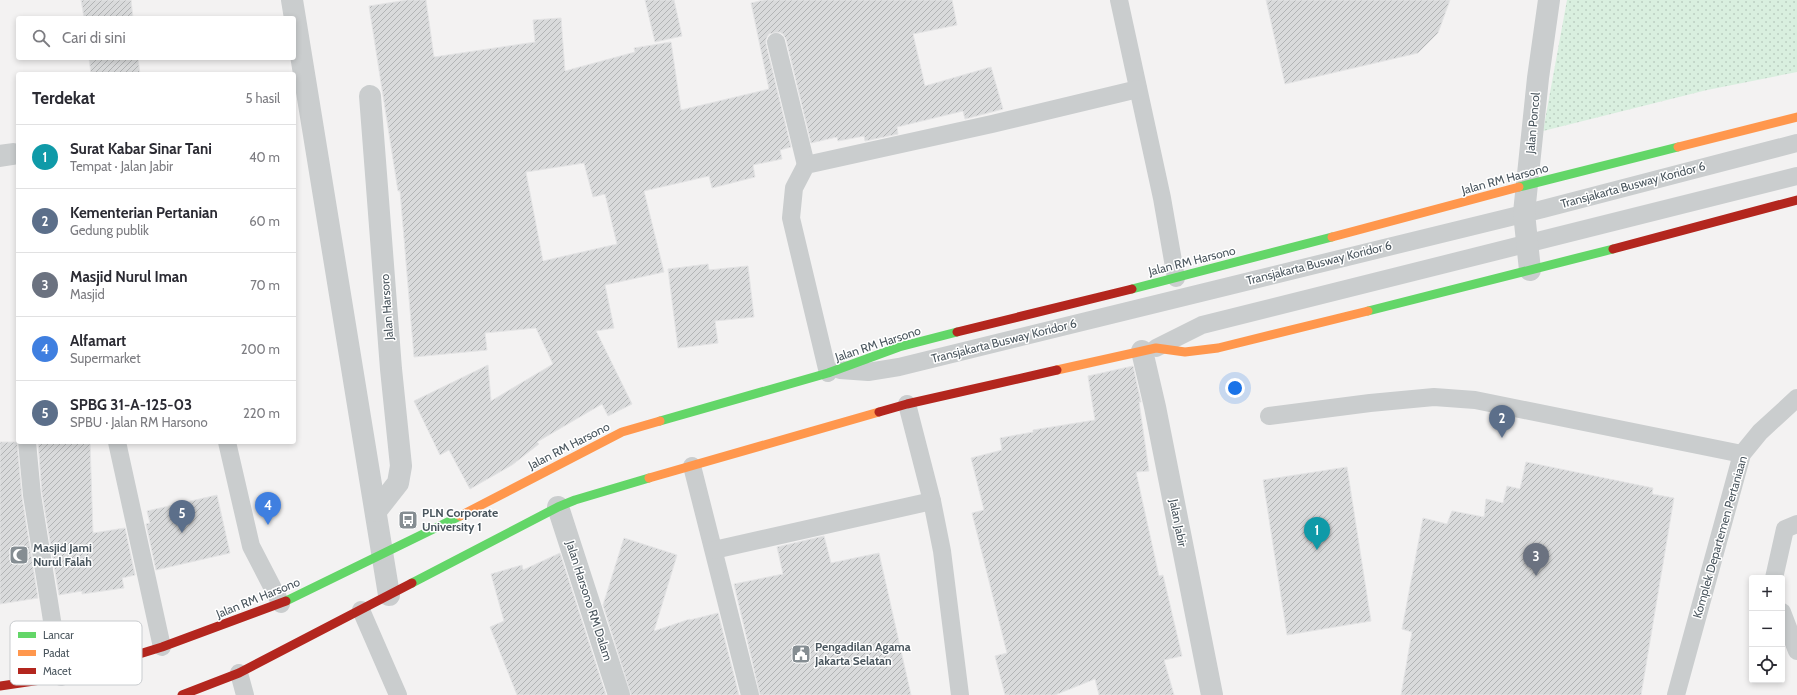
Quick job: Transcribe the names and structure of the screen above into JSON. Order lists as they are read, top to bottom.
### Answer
{
  "streets": {
    "main road": ["Jalan RM Harsono"],
    "street": [
      "Jalan Poncol",
      "Jalan Harsoro",
      "Jalan Jabir",
      "Jalan Harsono RM Dalam"
    ],
    "lane": ["Transjakarta Busway Koridor 6", "Komplek Departemen Pertaniaan"]
  },
  "crossings": [
    ["Jalan Poncol", "Jalan RM Harsono"],
    ["Jalan Poncol", "Transjakarta Busway Koridor 6"],
    ["Jalan RM Harsono", "Transjakarta Busway Koridor 6"]
  ],
  "places": {
    "bus stop": ["PLN Corporate University 1"],
    "mosque": ["Masjid Jami Nurul Falah"],
    "public building": ["Pengadilan Agama Jakarta Selatan"]
  },
  "legend": ["Lancar", "Padat", "Macet"],
  "page": {
    "search": "Cari di sini",
    "heading": ["Terdekat", "5 hasil"],
    "list": [
      {
        "mark": "1",
        "name": "Surat Kabar Sinar Tani",
        "note": "Tempat · Jalan Jabir",
        "value": "40 m"
      },
      {
        "mark": "2",
        "name": "Kementerian Pertanian",
        "note": "Gedung publik",
        "value": "60 m"
      },
      {
        "mark": "3",
        "name": "Masjid Nurul Iman",
        "note": "Masjid",
        "value": "70 m"
      },
      {
        "mark": "4",
        "name": "Alfamart",
        "note": "Supermarket",
        "value": "200 m"
      },
      {
        "mark": "5",
        "name": "SPBG 31-A-125-03",
        "note": "SPBU · Jalan RM Harsono",
        "value": "220 m"
      }
    ],
    "pins": [
      "2",
      "4",
      "5",
      "1",
      "3"
    ],
    "map_buttons": ["+", "−"]
  }
}
